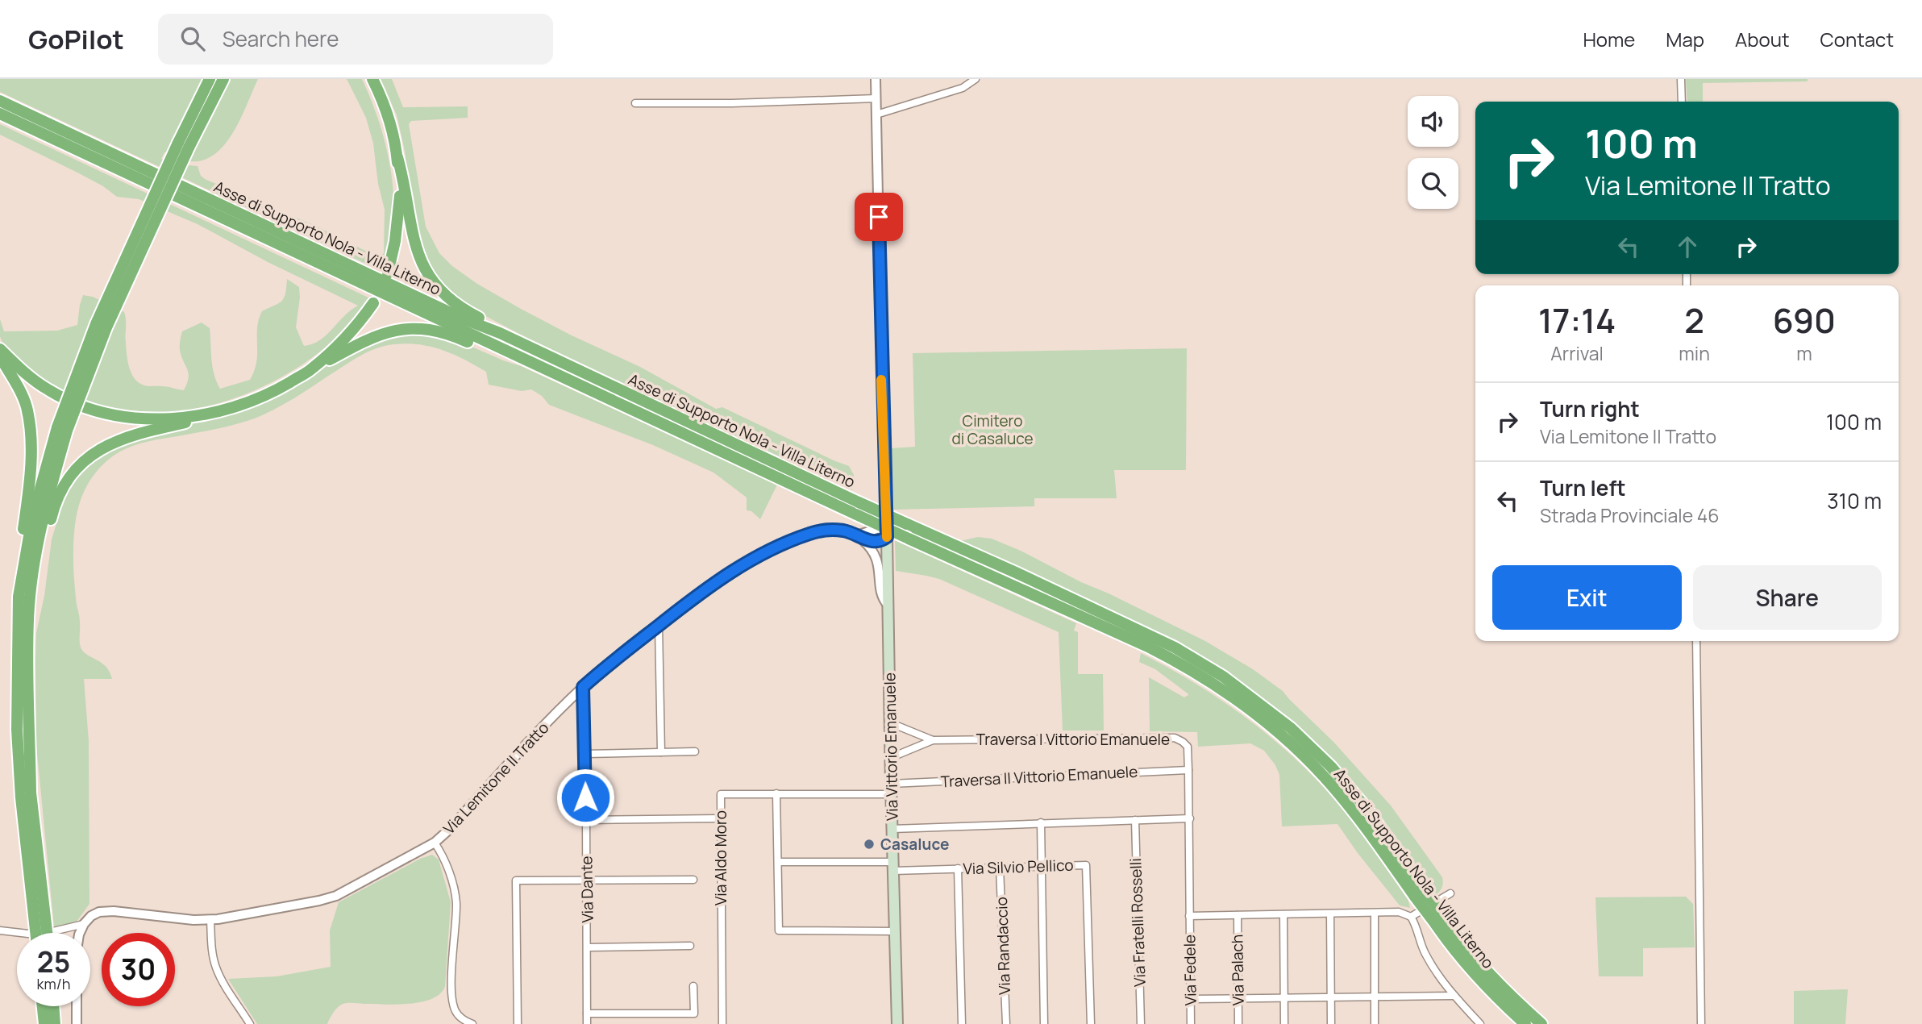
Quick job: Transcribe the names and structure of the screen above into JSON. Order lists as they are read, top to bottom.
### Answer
{
  "streets": {
    "highway": ["Asse di Supporto Nola - Villa Literno"],
    "main road": ["Via Vittorio Emanuele"],
    "street": [
      "Traversa I Vittorio Emanuele",
      "Traversa II Vittorio Emanuele",
      "Via Lemitone II Tratto",
      "Via Aldo Moro",
      "Via Silvio Pellico",
      "Via Dante",
      "Via Fratelli Rosselli",
      "Via Randaccio",
      "Via Fedele",
      "Via Palach"
    ]
  },
  "crossings": [
    ["Traversa I Vittorio Emanuele", "Via Vittorio Emanuele"],
    ["Traversa I Vittorio Emanuele", "Traversa II Vittorio Emanuele"],
    ["Traversa I Vittorio Emanuele", "Via Fedele"],
    ["Via Vittorio Emanuele", "Traversa II Vittorio Emanuele"],
    ["Via Vittorio Emanuele", "Via Lemitone II Tratto"],
    ["Via Vittorio Emanuele", "Via Aldo Moro"],
    ["Via Vittorio Emanuele", "Via Silvio Pellico"],
    ["Traversa II Vittorio Emanuele", "Via Aldo Moro"],
    ["Traversa II Vittorio Emanuele", "Via Fedele"],
    ["Via Lemitone II Tratto", "Via Dante"],
    ["Via Silvio Pellico", "Via Randaccio"]
  ],
  "parks": ["Cimitero di Casaluce"],
  "places": ["Casaluce"],
  "page": {
    "header": "GoPilot",
    "search": "Search here",
    "nav": [
      "Home",
      "Map",
      "About",
      "Contact"
    ],
    "turn": ["100 m", "Via Lemitone II Tratto"],
    "eta": [
      "17:14",
      "Arrival",
      "2",
      "min",
      "690",
      "m"
    ],
    "list": [
      {
        "name": "Turn right",
        "note": "Via Lemitone II Tratto",
        "value": "100 m"
      },
      {
        "name": "Turn left",
        "note": "Strada Provinciale 46",
        "value": "310 m"
      }
    ],
    "buttons": ["Exit", "Share"],
    "speed": "25 km/h",
    "limit": "30"
  }
}
